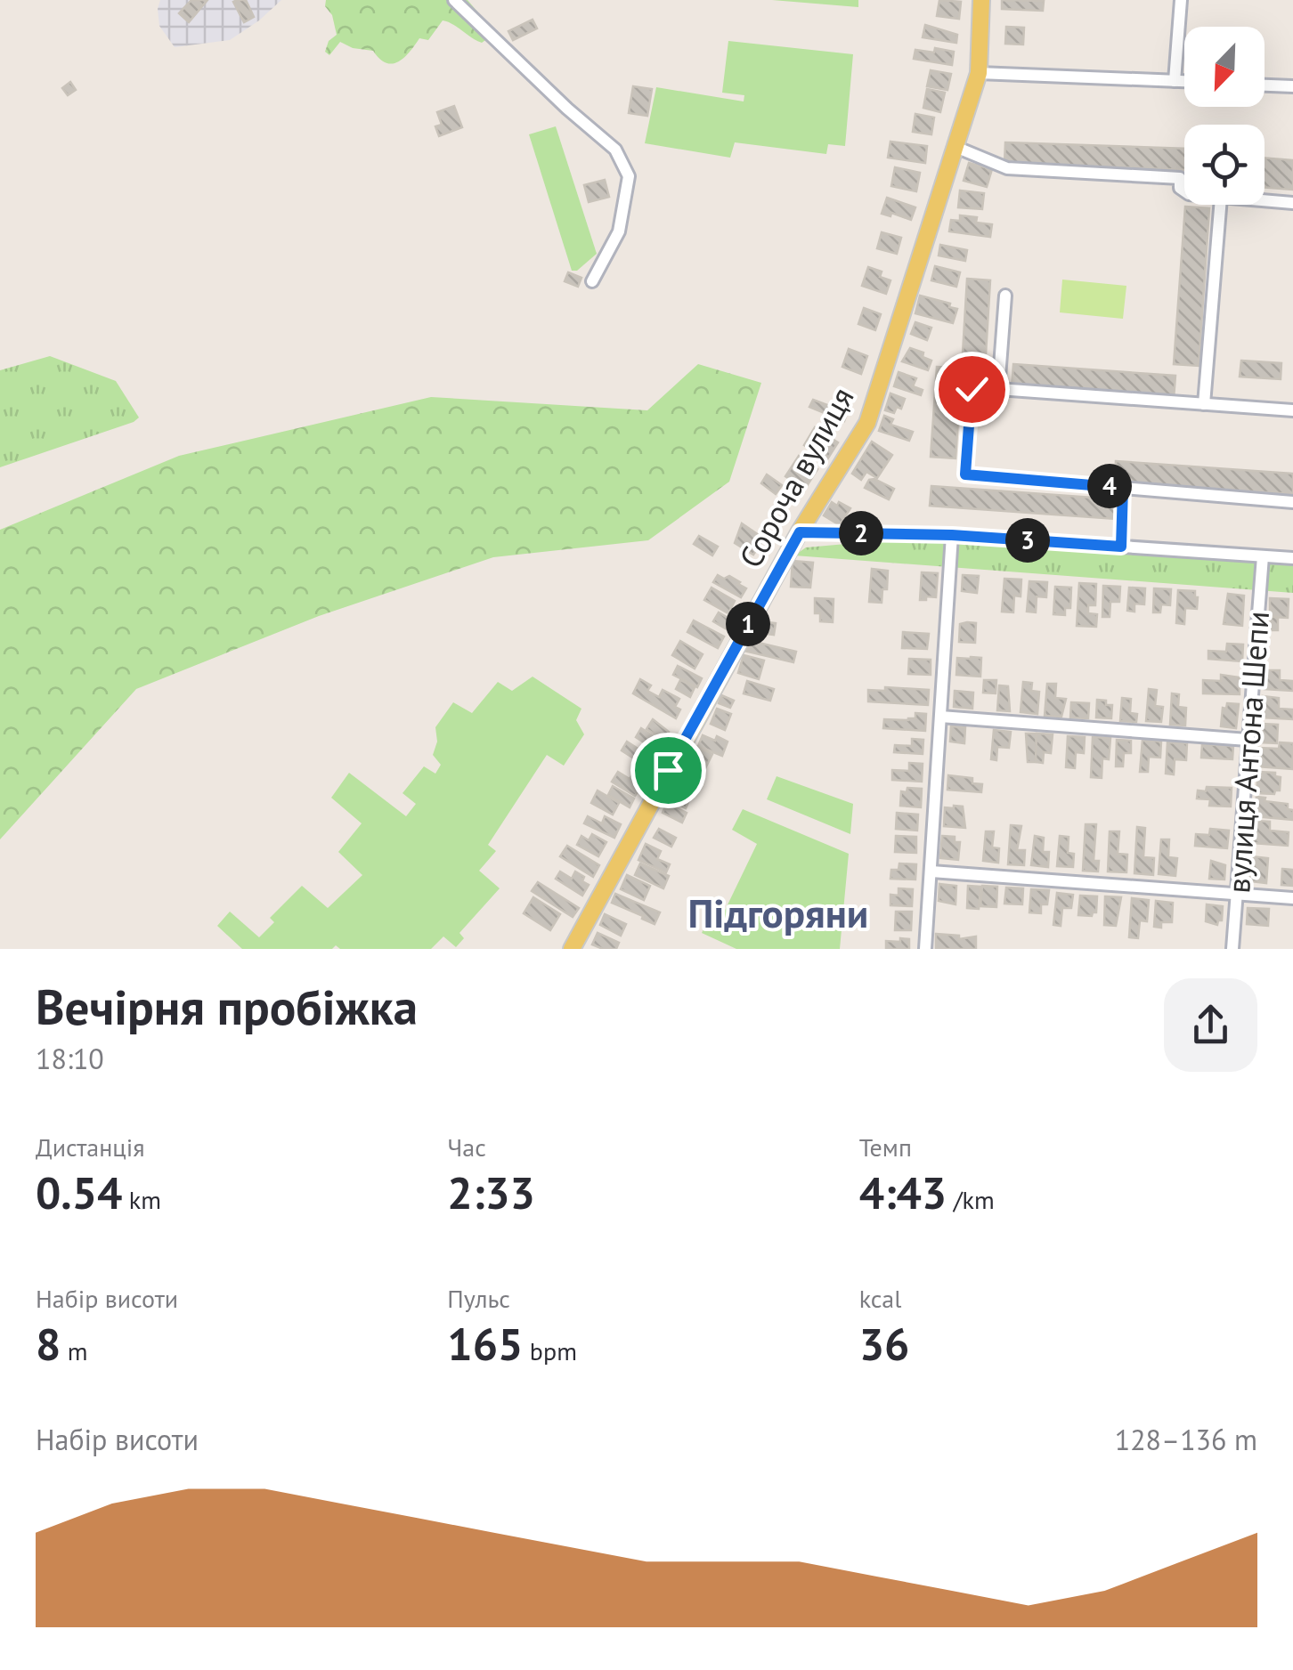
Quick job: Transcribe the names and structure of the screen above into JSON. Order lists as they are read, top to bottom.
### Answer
{
  "streets": {
    "main road": ["Сороча вулиця"],
    "street": ["вулиця Антона Шепи"]
  },
  "districts": ["Підгоряни"],
  "north": "bottom left",
  "page": {
    "pins": [
      "4",
      "2",
      "3",
      "1"
    ],
    "heading": ["Вечірня пробіжка", "18:10"],
    "stats": [
      ["Дистанція", "0.54 km"],
      ["Час", "2:33"],
      ["Темп", "4:43 /km"],
      ["Набір висоти", "8 m"],
      ["Пульс", "165 bpm"],
      ["kcal", "36"]
    ],
    "chart": ["Набір висоти", "128–136 m"]
  }
}
